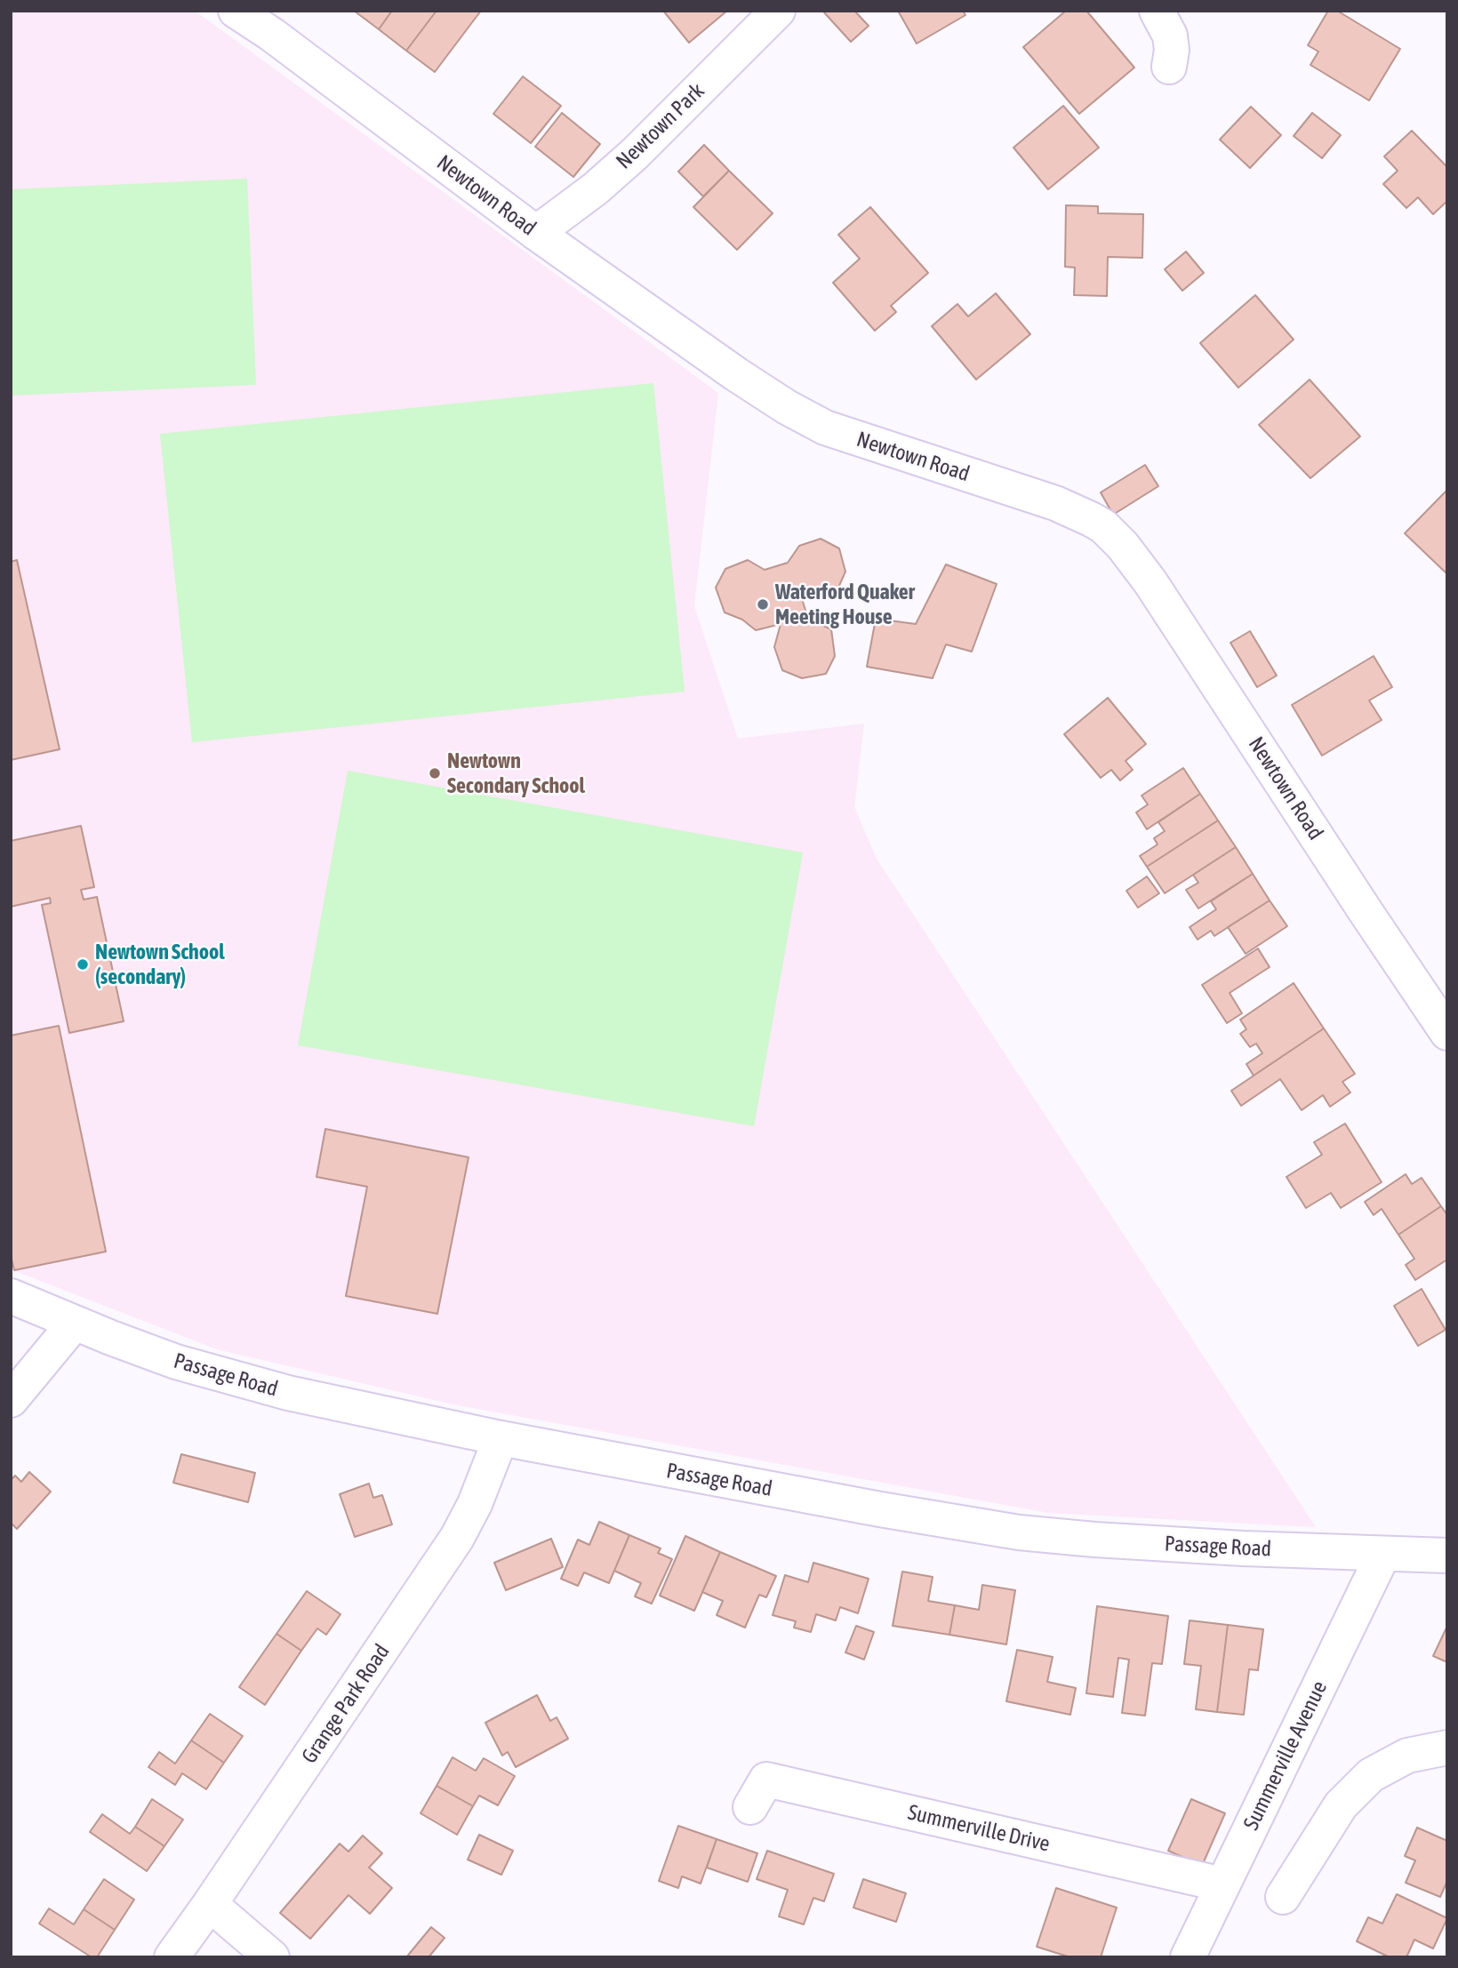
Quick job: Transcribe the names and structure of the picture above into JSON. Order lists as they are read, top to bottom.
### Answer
{
  "streets": {
    "main road": [
      "Newtown Park",
      "Newtown Road",
      "Passage Road",
      "Grange Park Road",
      "Summerville Avenue",
      "Summerville Drive"
    ]
  },
  "crossings": [
    ["Newtown Park", "Newtown Road"],
    ["Passage Road", "Grange Park Road"],
    ["Passage Road", "Summerville Avenue"],
    ["Summerville Avenue", "Summerville Drive"]
  ],
  "places": ["Waterford Quaker Meeting House", "Newtown Secondary School", "Newtown School (secondary)"]
}
